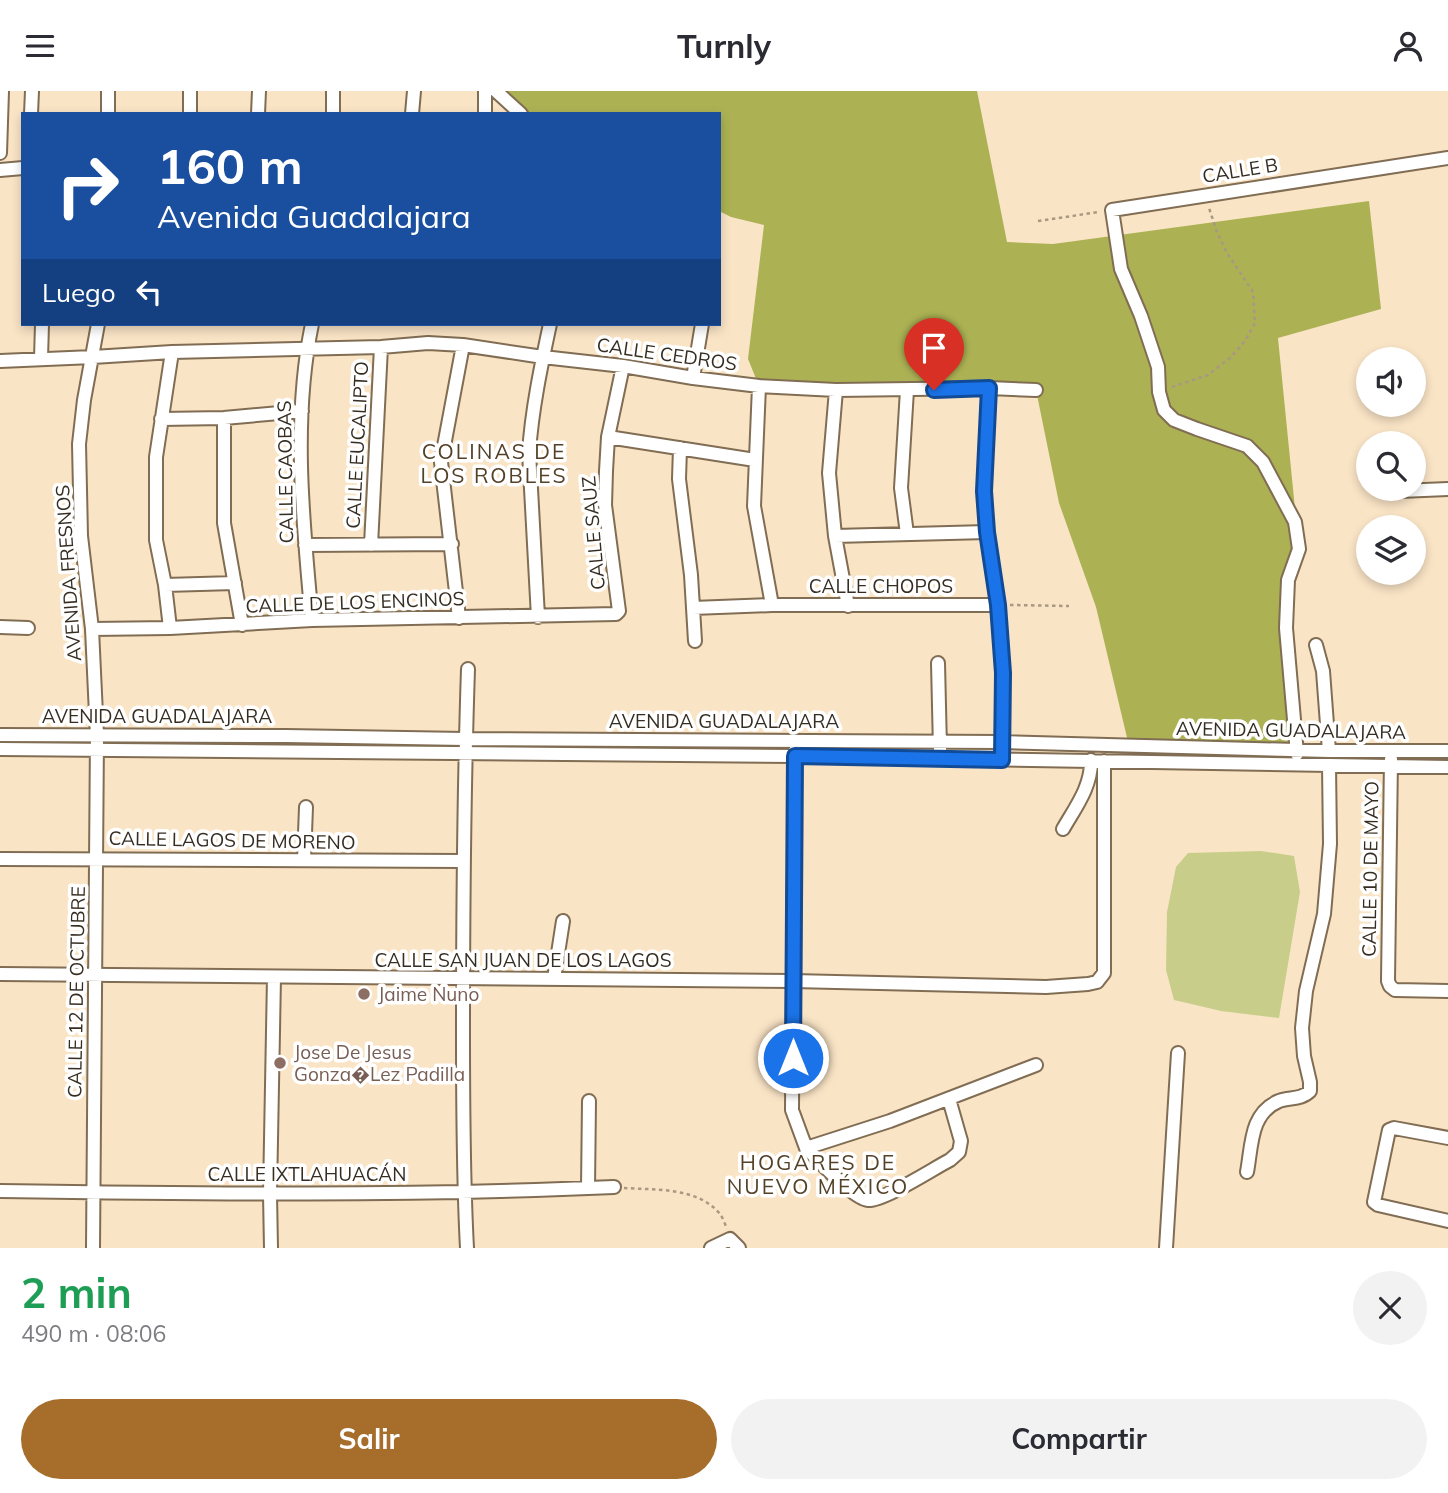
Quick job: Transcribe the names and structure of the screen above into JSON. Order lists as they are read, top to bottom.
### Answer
{
  "streets": {
    "street": [
      "CALLE B",
      "CALLE CEDROS",
      "CALLE EUCALIPTO",
      "CALLE CAOBAS",
      "CALLE SAUZ",
      "AVENIDA FRESNOS",
      "CALLE CHOPOS",
      "CALLE DE LOS ENCINOS",
      "AVENIDA GUADALAJARA",
      "CALLE LAGOS DE MORENO",
      "CALLE 10 DE MAYO",
      "CALLE SAN JUAN DE LOS LAGOS",
      "CALLE 12 DE OCTUBRE",
      "CALLE IXTLAHUACÁN"
    ]
  },
  "crossings": [
    ["CALLE CEDROS", "CALLE EUCALIPTO"],
    ["CALLE CEDROS", "CALLE CAOBAS"],
    ["CALLE CEDROS", "CALLE SAUZ"],
    ["CALLE CEDROS", "AVENIDA FRESNOS"],
    ["CALLE CAOBAS", "CALLE DE LOS ENCINOS"],
    ["CALLE SAUZ", "CALLE DE LOS ENCINOS"],
    ["AVENIDA FRESNOS", "CALLE DE LOS ENCINOS"],
    ["AVENIDA FRESNOS", "AVENIDA GUADALAJARA"],
    ["AVENIDA FRESNOS", "CALLE 12 DE OCTUBRE"],
    ["AVENIDA GUADALAJARA", "CALLE 10 DE MAYO"],
    ["AVENIDA GUADALAJARA", "CALLE SAN JUAN DE LOS LAGOS"],
    ["AVENIDA GUADALAJARA", "CALLE 12 DE OCTUBRE"],
    ["CALLE LAGOS DE MORENO", "CALLE 12 DE OCTUBRE"],
    ["CALLE SAN JUAN DE LOS LAGOS", "CALLE 12 DE OCTUBRE"],
    ["CALLE 12 DE OCTUBRE", "CALLE IXTLAHUACÁN"]
  ],
  "districts": ["COLINAS DE LOS ROBLES", "HOGARES DE NUEVO MÉXICO"],
  "places": ["Jaime Nuno", "Jose De Jesus Gonza�Lez Padilla"],
  "page": {
    "header": "Turnly",
    "turn": ["160 m", "Avenida Guadalajara"],
    "then": "Luego",
    "heading": ["2 min", "490 m · 08:06"],
    "buttons": ["Salir", "Compartir"]
  }
}
